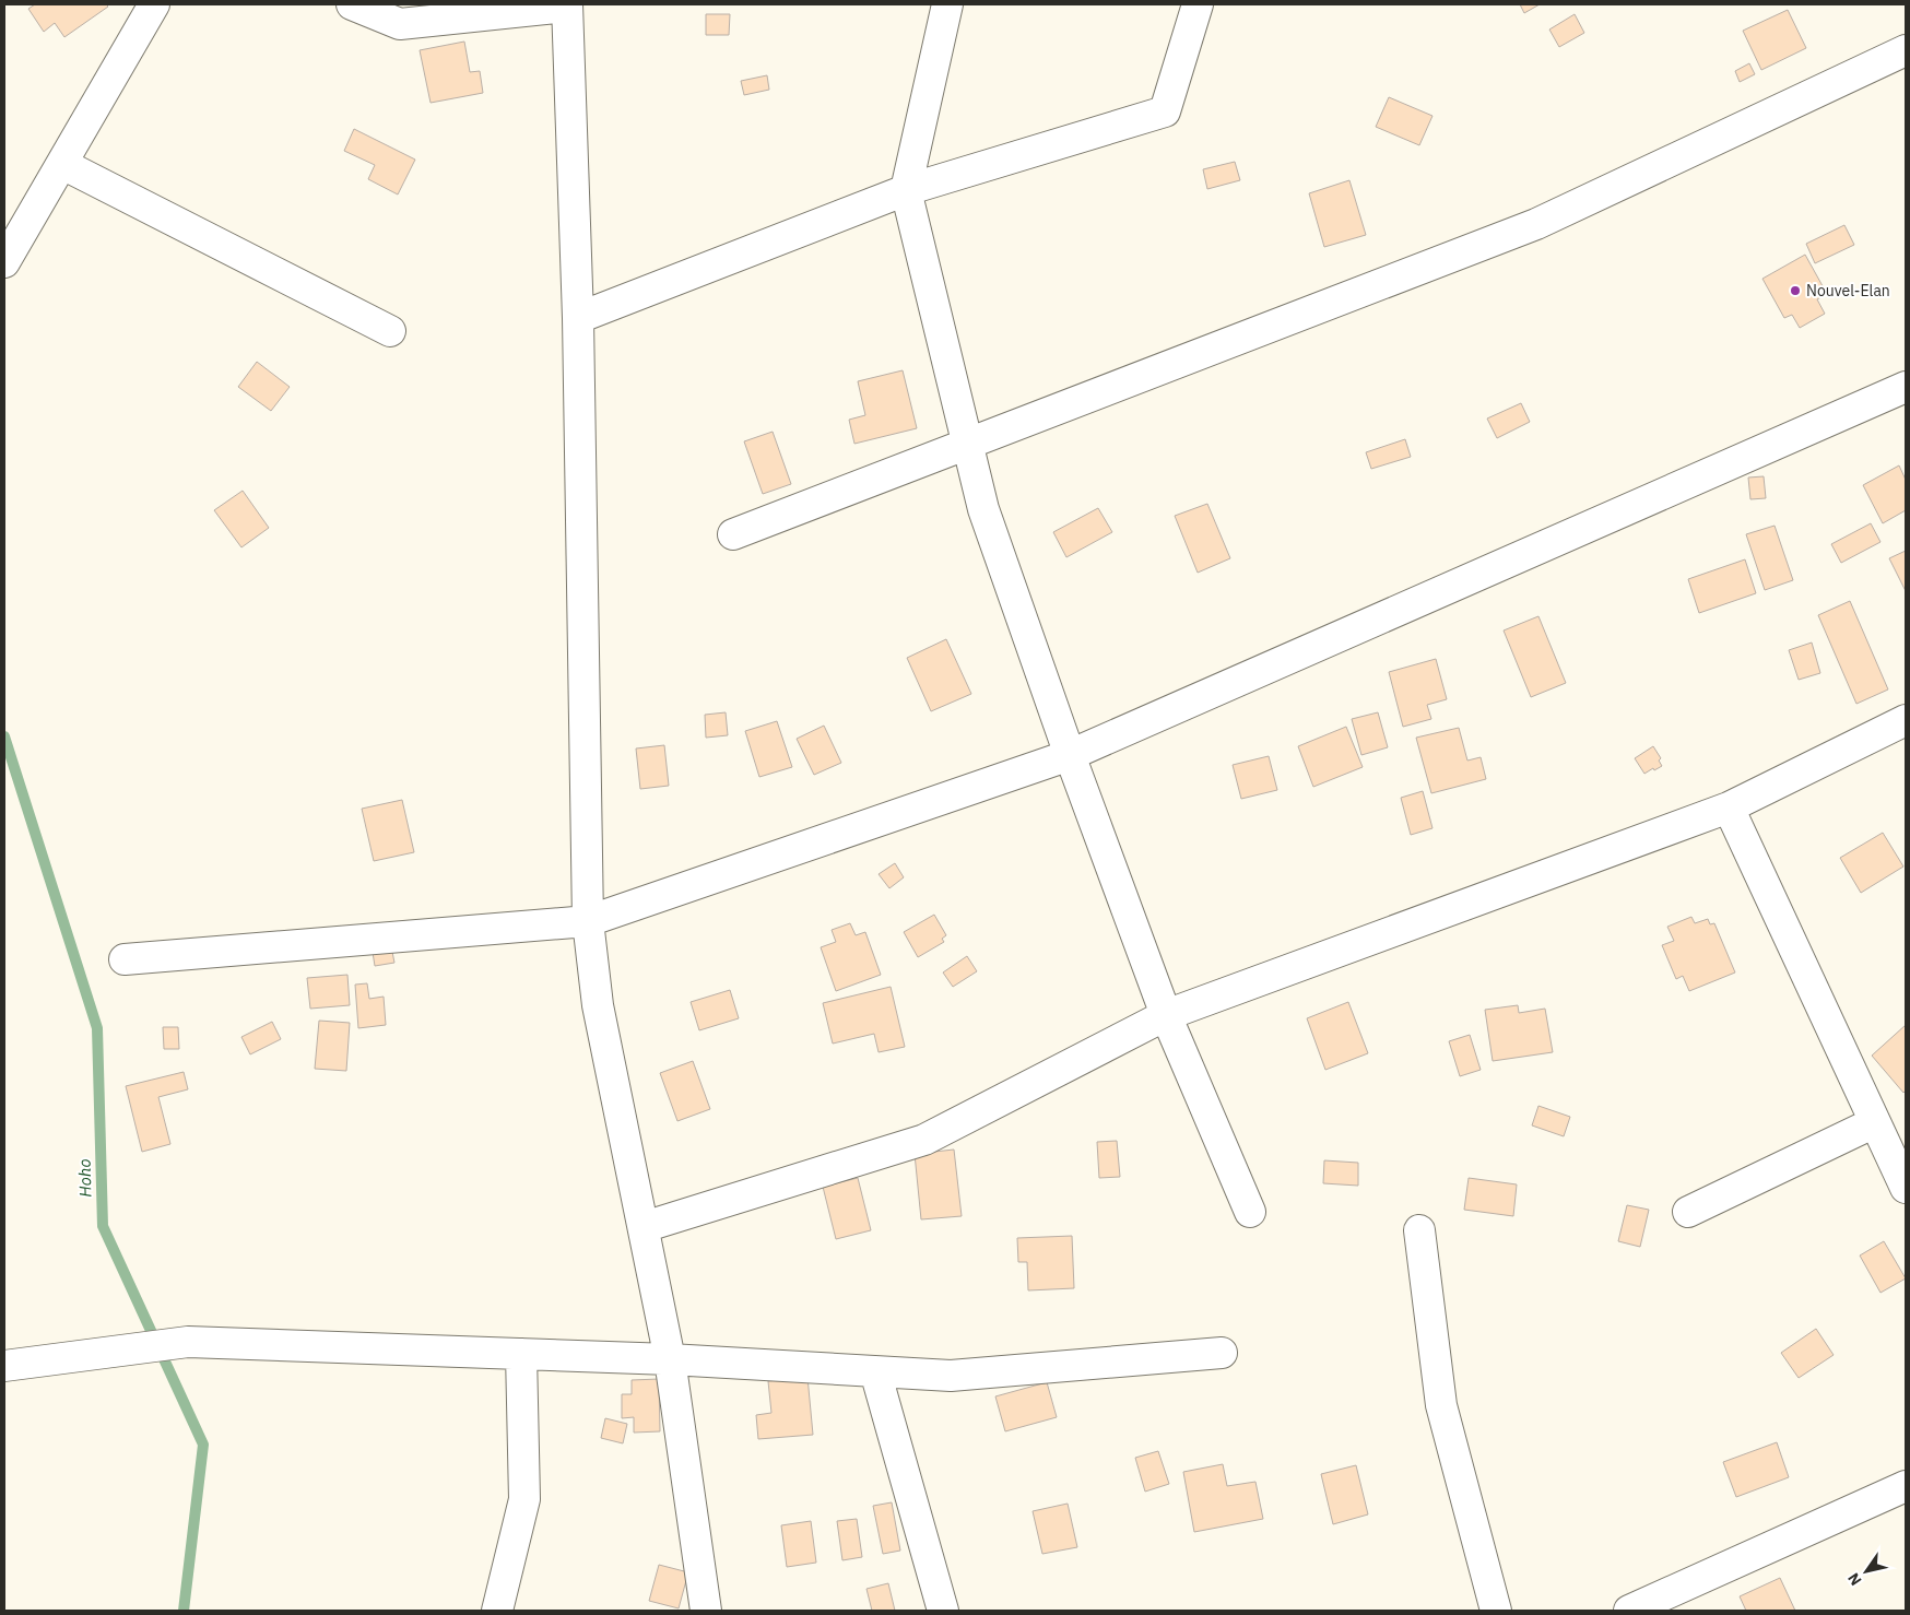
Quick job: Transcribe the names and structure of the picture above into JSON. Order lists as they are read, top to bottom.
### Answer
{
  "water": ["Hoho"],
  "places": ["Nouvel-Elan"],
  "north": "bottom left"
}
